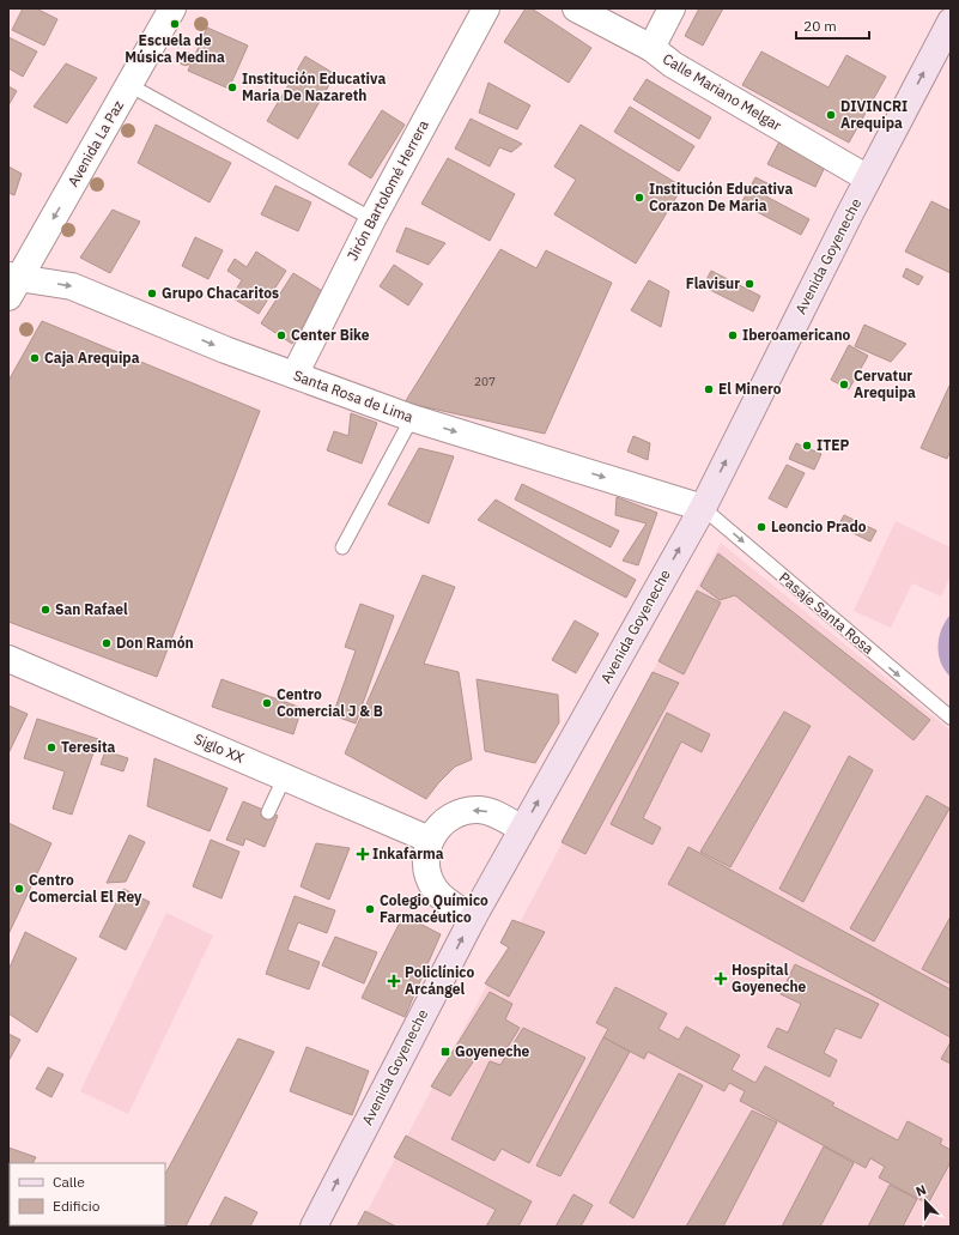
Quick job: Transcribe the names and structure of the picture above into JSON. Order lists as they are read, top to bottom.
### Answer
{
  "streets": {
    "main road": ["Avenida Goyeneche"],
    "street": [
      "Calle Mariano Melgar",
      "Avenida La Paz",
      "Jirón Bartolomé Herrera",
      "Santa Rosa de Lima",
      "Siglo XX"
    ],
    "lane": ["Pasaje Santa Rosa"]
  },
  "crossings": [
    ["Calle Mariano Melgar", "Avenida Goyeneche"],
    ["Avenida La Paz", "Santa Rosa de Lima"],
    ["Jirón Bartolomé Herrera", "Santa Rosa de Lima"],
    ["Avenida Goyeneche", "Santa Rosa de Lima"],
    ["Avenida Goyeneche", "Pasaje Santa Rosa"],
    ["Santa Rosa de Lima", "Pasaje Santa Rosa"]
  ],
  "one_way": [
    "Avenida La Paz",
    "Avenida Goyeneche",
    "Santa Rosa de Lima",
    "Pasaje Santa Rosa"
  ],
  "places": {
    "other": [
      "Escuela de Música Medina",
      "Institución Educativa Maria De Nazareth",
      "DIVINCRI Arequipa",
      "Institución Educativa Corazon De Maria",
      "Flavisur",
      "Grupo Chacaritos",
      "Center Bike",
      "Iberoamericano",
      "Caja Arequipa",
      "Cervatur Arequipa",
      "El Minero",
      "ITEP",
      "Leoncio Prado",
      "San Rafael",
      "Don Ramón",
      "Centro Comercial J & B",
      "Teresita",
      "Centro Comercial El Rey",
      "Colegio Químico Farmacéutico"
    ],
    "health": ["Inkafarma", "Hospital Goyeneche", "Policlínico Arcángel"],
    "transit": ["Goyeneche"]
  },
  "house_numbers": ["207"],
  "legend": ["Calle", "Edificio"],
  "scale_bar": "20 m",
  "north": "top"
}
